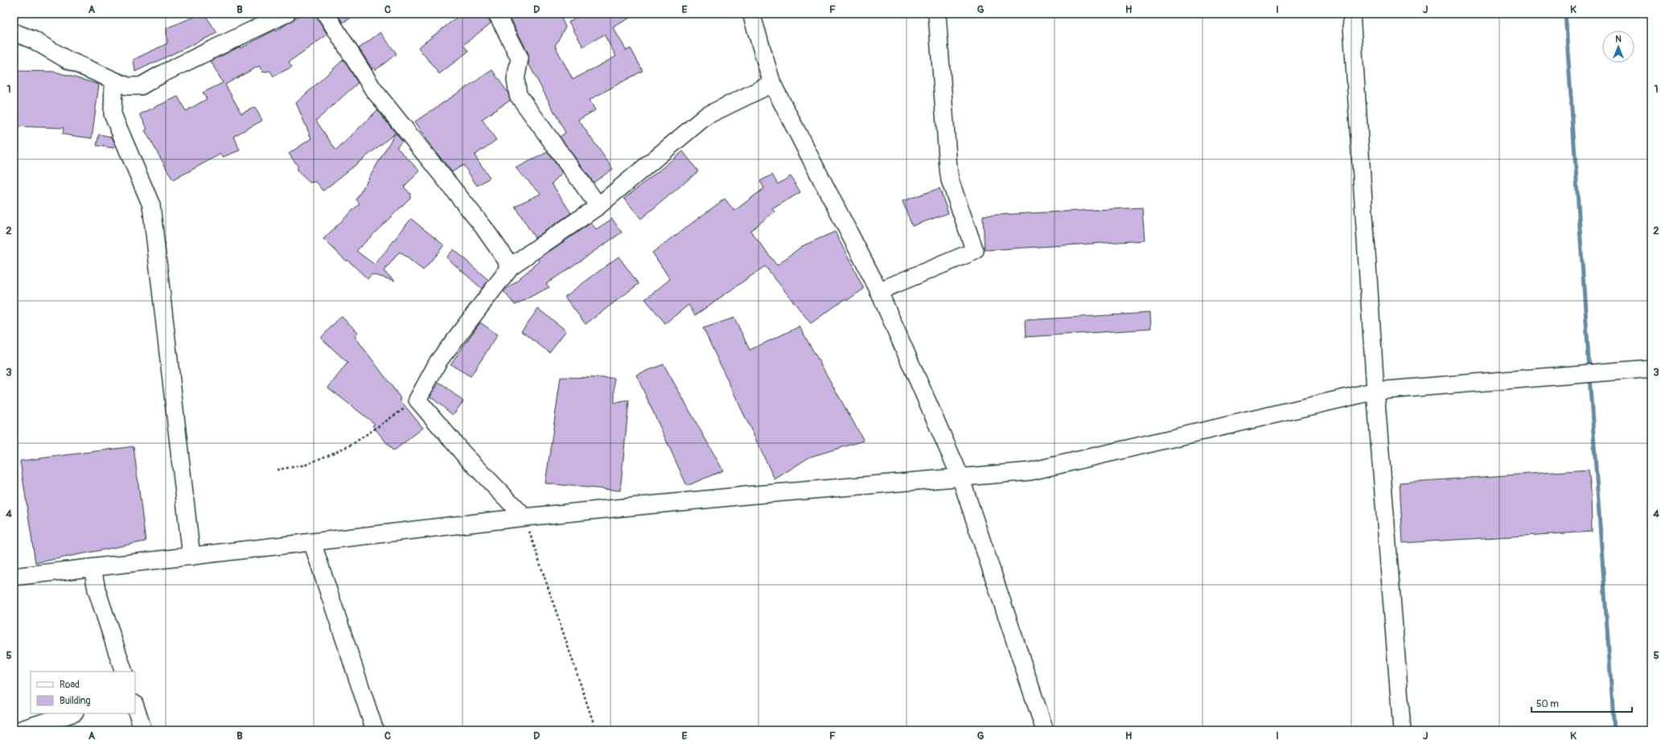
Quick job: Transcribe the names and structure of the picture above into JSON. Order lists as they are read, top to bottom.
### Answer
{
  "legend": ["Road", "Building"],
  "scale_bar": "50 m",
  "north": "top",
  "grid": {
    "columns": [
      "A",
      "B",
      "C",
      "D",
      "E",
      "F",
      "G",
      "H",
      "I",
      "J",
      "K"
    ],
    "rows": [
      "1",
      "2",
      "3",
      "4",
      "5"
    ]
  }
}
